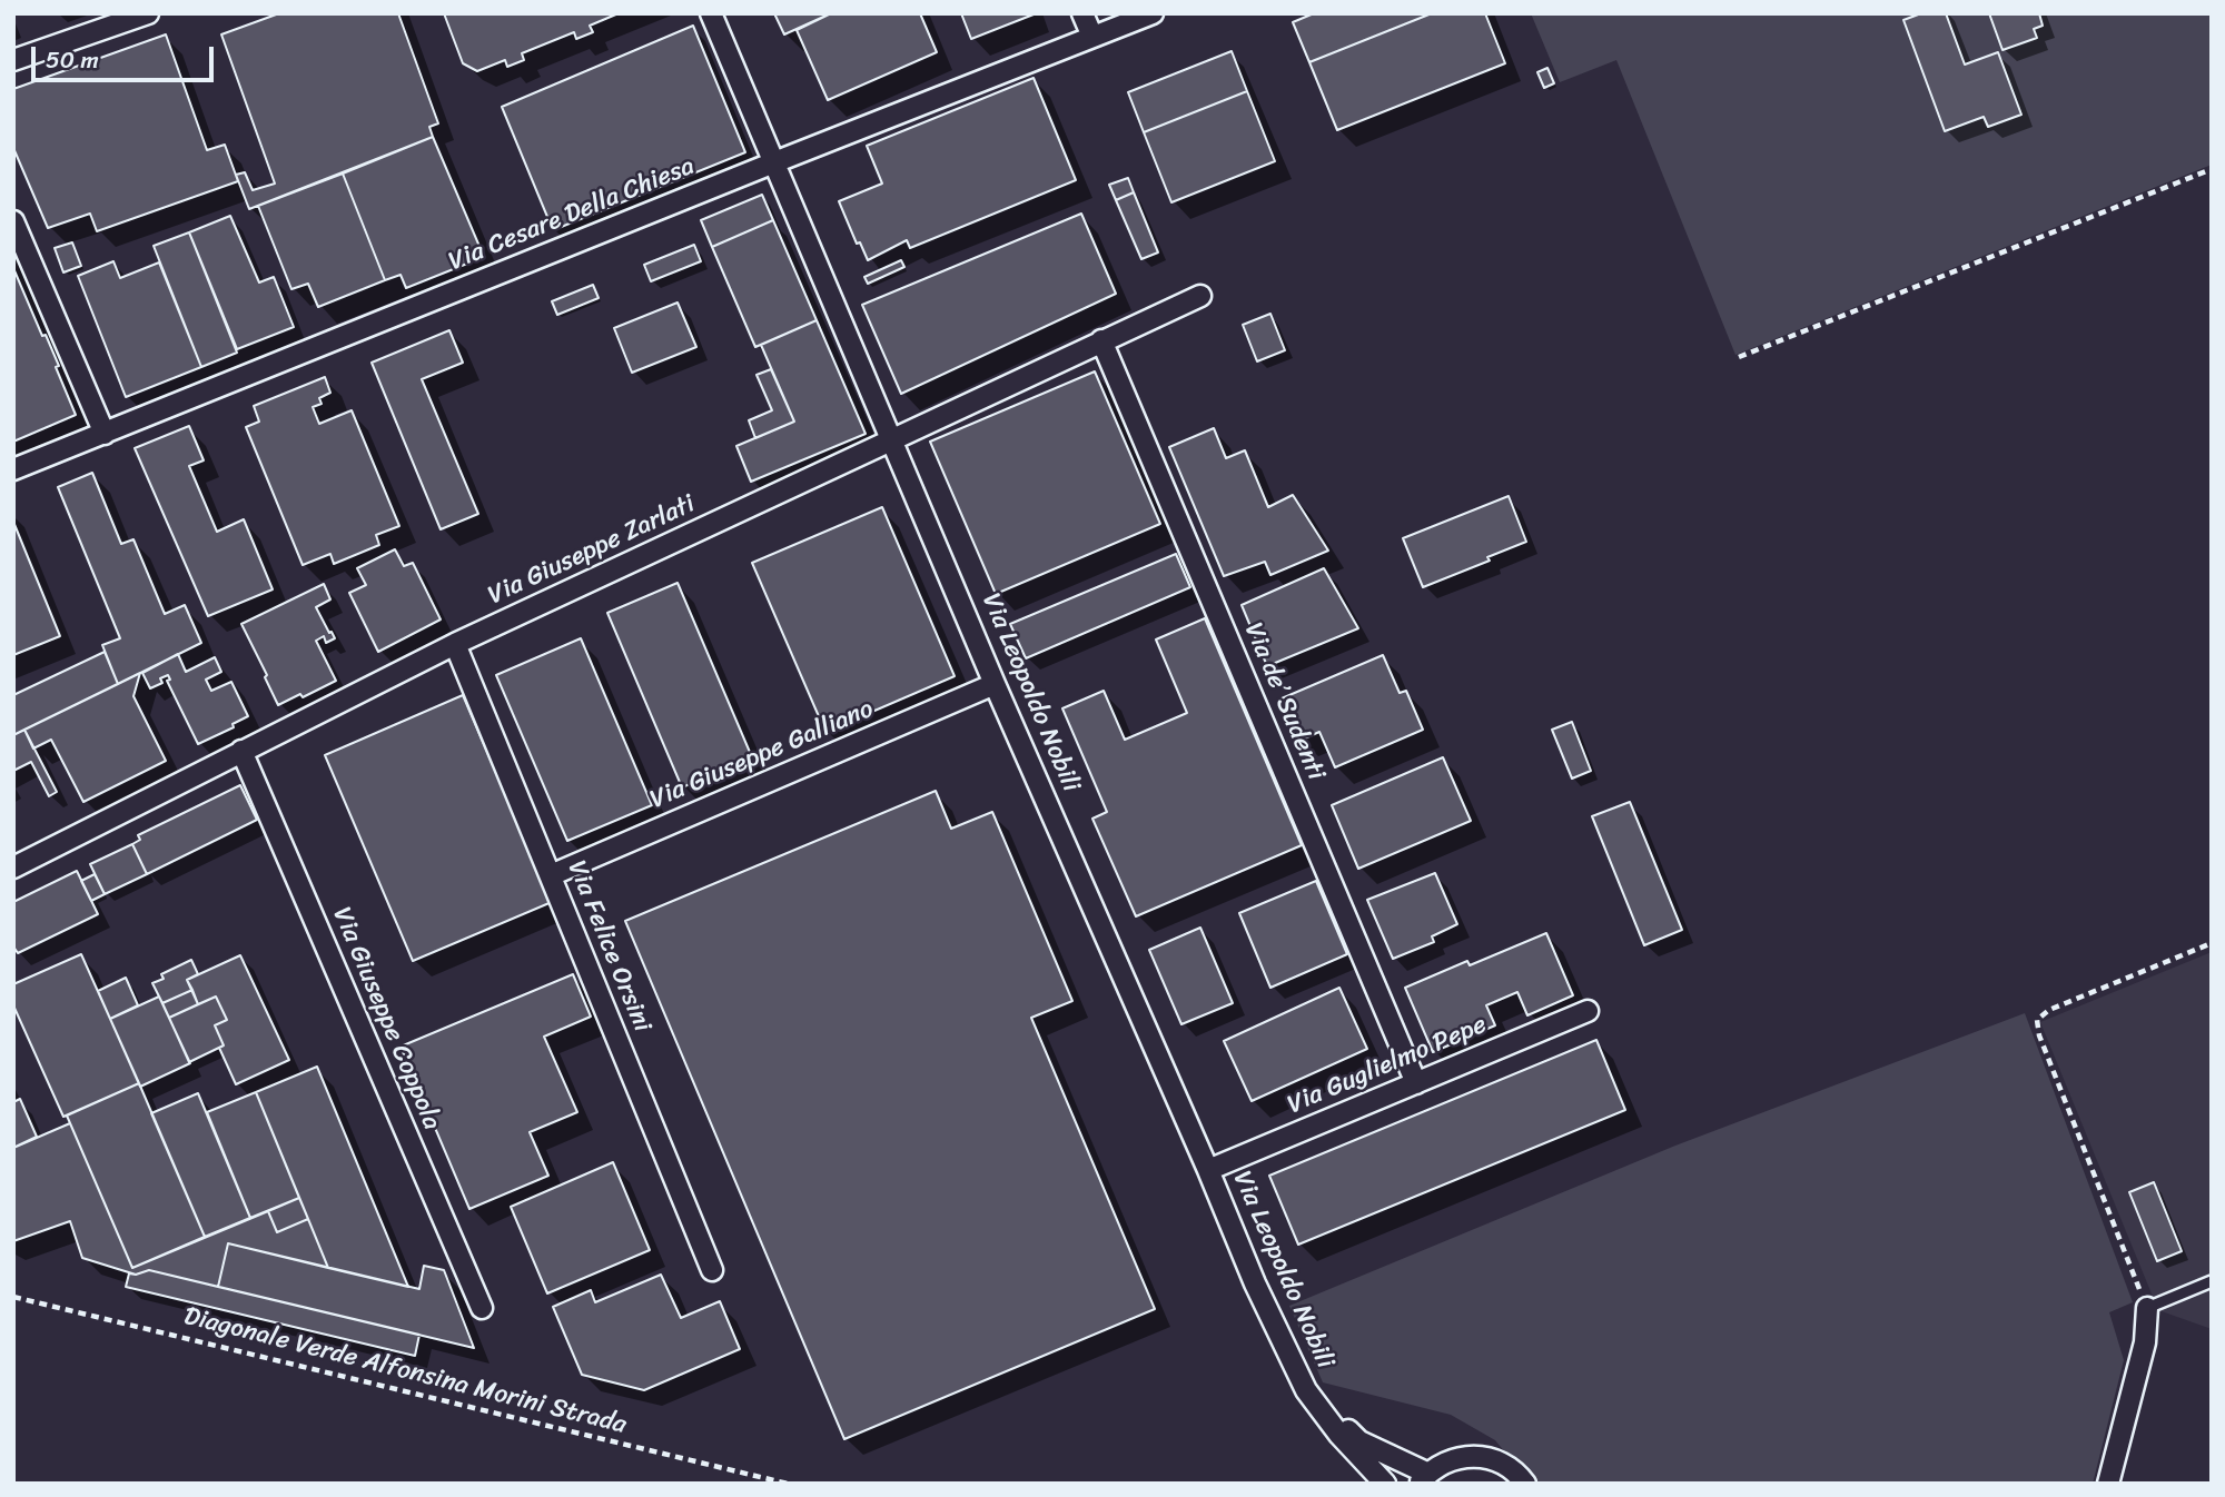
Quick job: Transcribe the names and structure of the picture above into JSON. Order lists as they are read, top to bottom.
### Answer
{
  "streets": {
    "street": [
      "Via Cesare Della Chiesa",
      "Via Giuseppe Zarlati",
      "Via Leopoldo Nobili",
      "Via de’ Sudenti",
      "Via Giuseppe Galliano",
      "Via Felice Orsini",
      "Via Giuseppe Coppola",
      "Via Guglielmo Pepe"
    ],
    "path": ["Diagonale Verde Alfonsina Morini Strada"]
  },
  "crossings": [
    ["Via Cesare Della Chiesa", "Via Leopoldo Nobili"],
    ["Via Giuseppe Zarlati", "Via Leopoldo Nobili"],
    ["Via Giuseppe Zarlati", "Via de’ Sudenti"],
    ["Via Giuseppe Zarlati", "Via Felice Orsini"],
    ["Via Giuseppe Zarlati", "Via Giuseppe Coppola"],
    ["Via Leopoldo Nobili", "Via Giuseppe Galliano"],
    ["Via Leopoldo Nobili", "Via Guglielmo Pepe"],
    ["Via de’ Sudenti", "Via Guglielmo Pepe"],
    ["Via Giuseppe Galliano", "Via Felice Orsini"]
  ],
  "scale_bar": "50 m"
}
